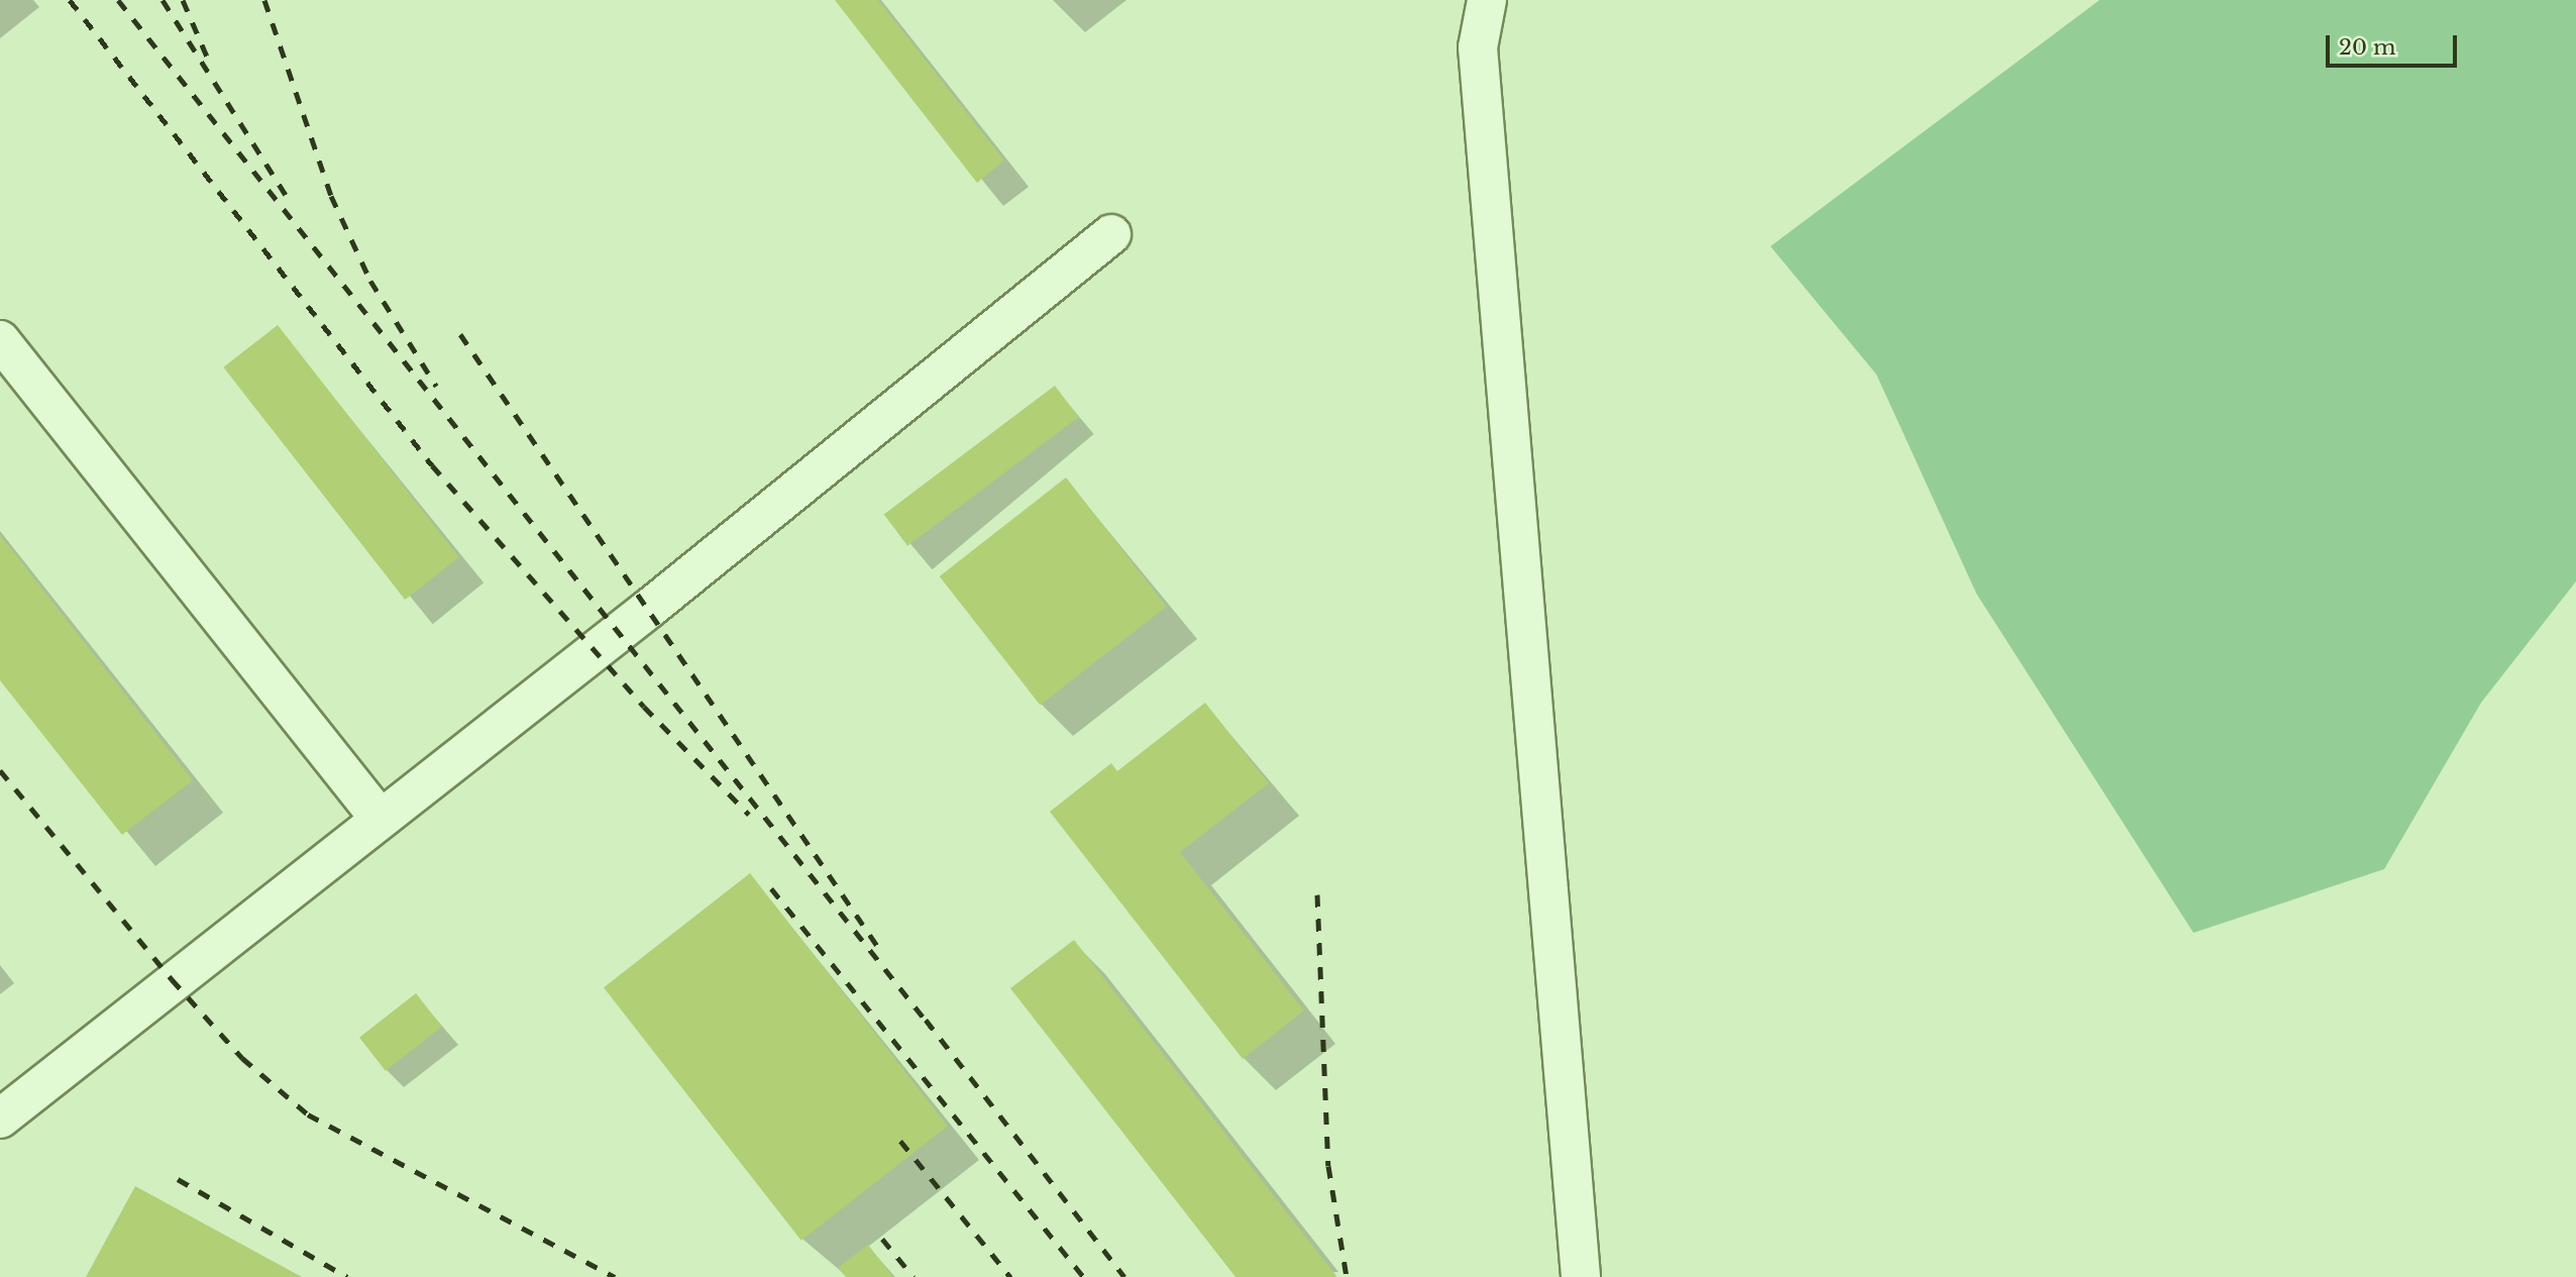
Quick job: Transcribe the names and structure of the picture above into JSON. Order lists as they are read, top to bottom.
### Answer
{
  "scale_bar": "20 m"
}
